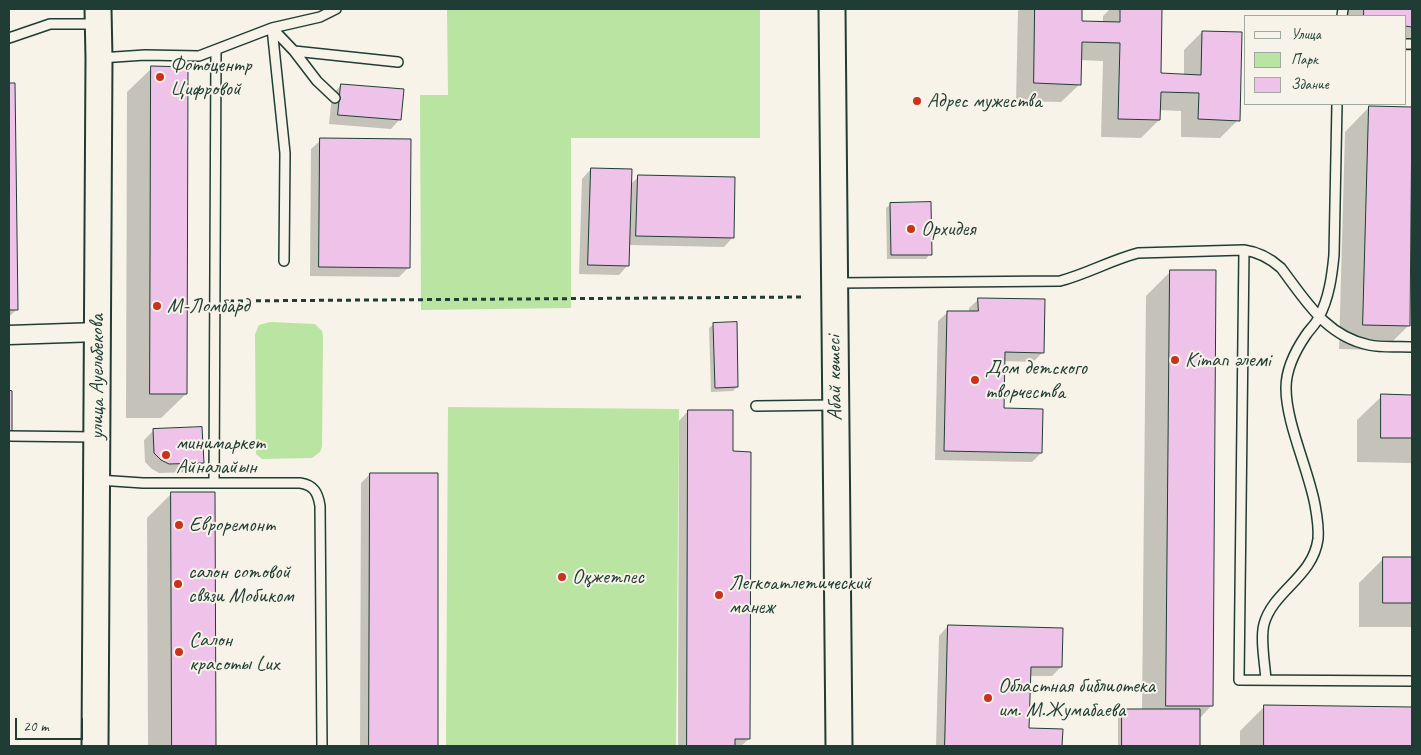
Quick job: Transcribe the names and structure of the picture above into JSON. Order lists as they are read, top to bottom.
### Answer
{
  "streets": {
    "main road": ["улица Ауельбекова", "Абай көшесі"]
  },
  "places": [
    "Фотоцентр Цифровой",
    "Адрес мужества",
    "Орхидея",
    "М-Ломбард",
    "Кітап әлемі",
    "Дом детского творчества",
    "минимаркет Айналайын",
    "Евроремонт",
    "Оқжетпес",
    "салон сотовой связи Мобиком",
    "Легкоатлетический манеж",
    "Салон красоты Lux",
    "Областная библиотека им. М.Жумабаева"
  ],
  "legend": ["Улица", "Парк", "Здание"],
  "scale_bar": "20 m"
}
